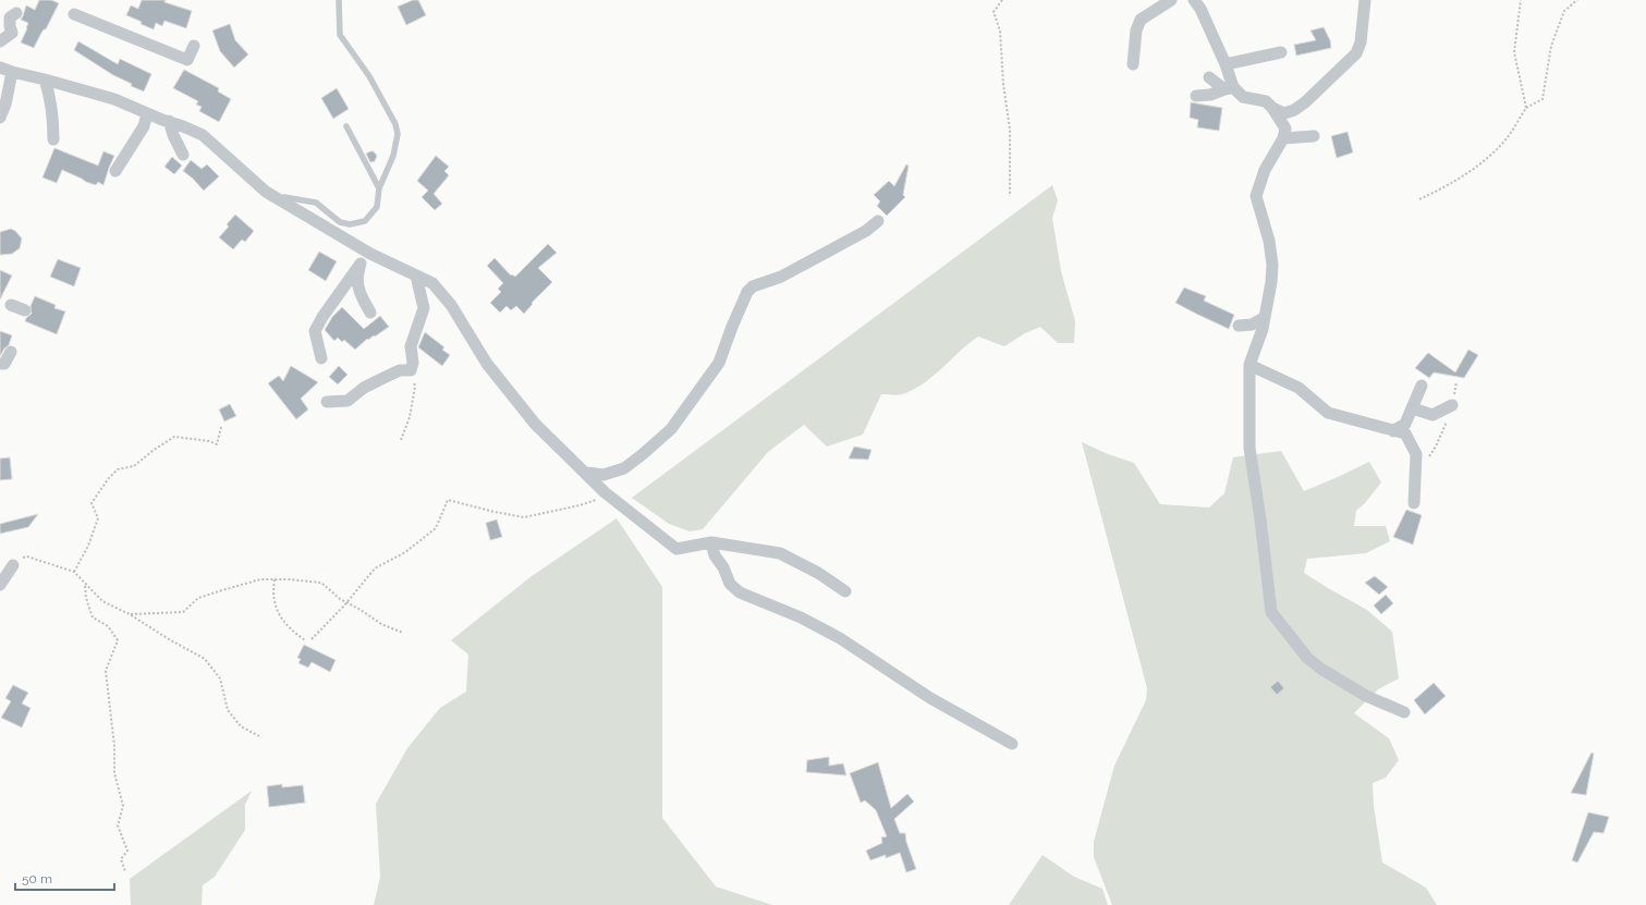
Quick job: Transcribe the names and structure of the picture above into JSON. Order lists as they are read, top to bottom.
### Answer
{
  "scale_bar": "50 m"
}
